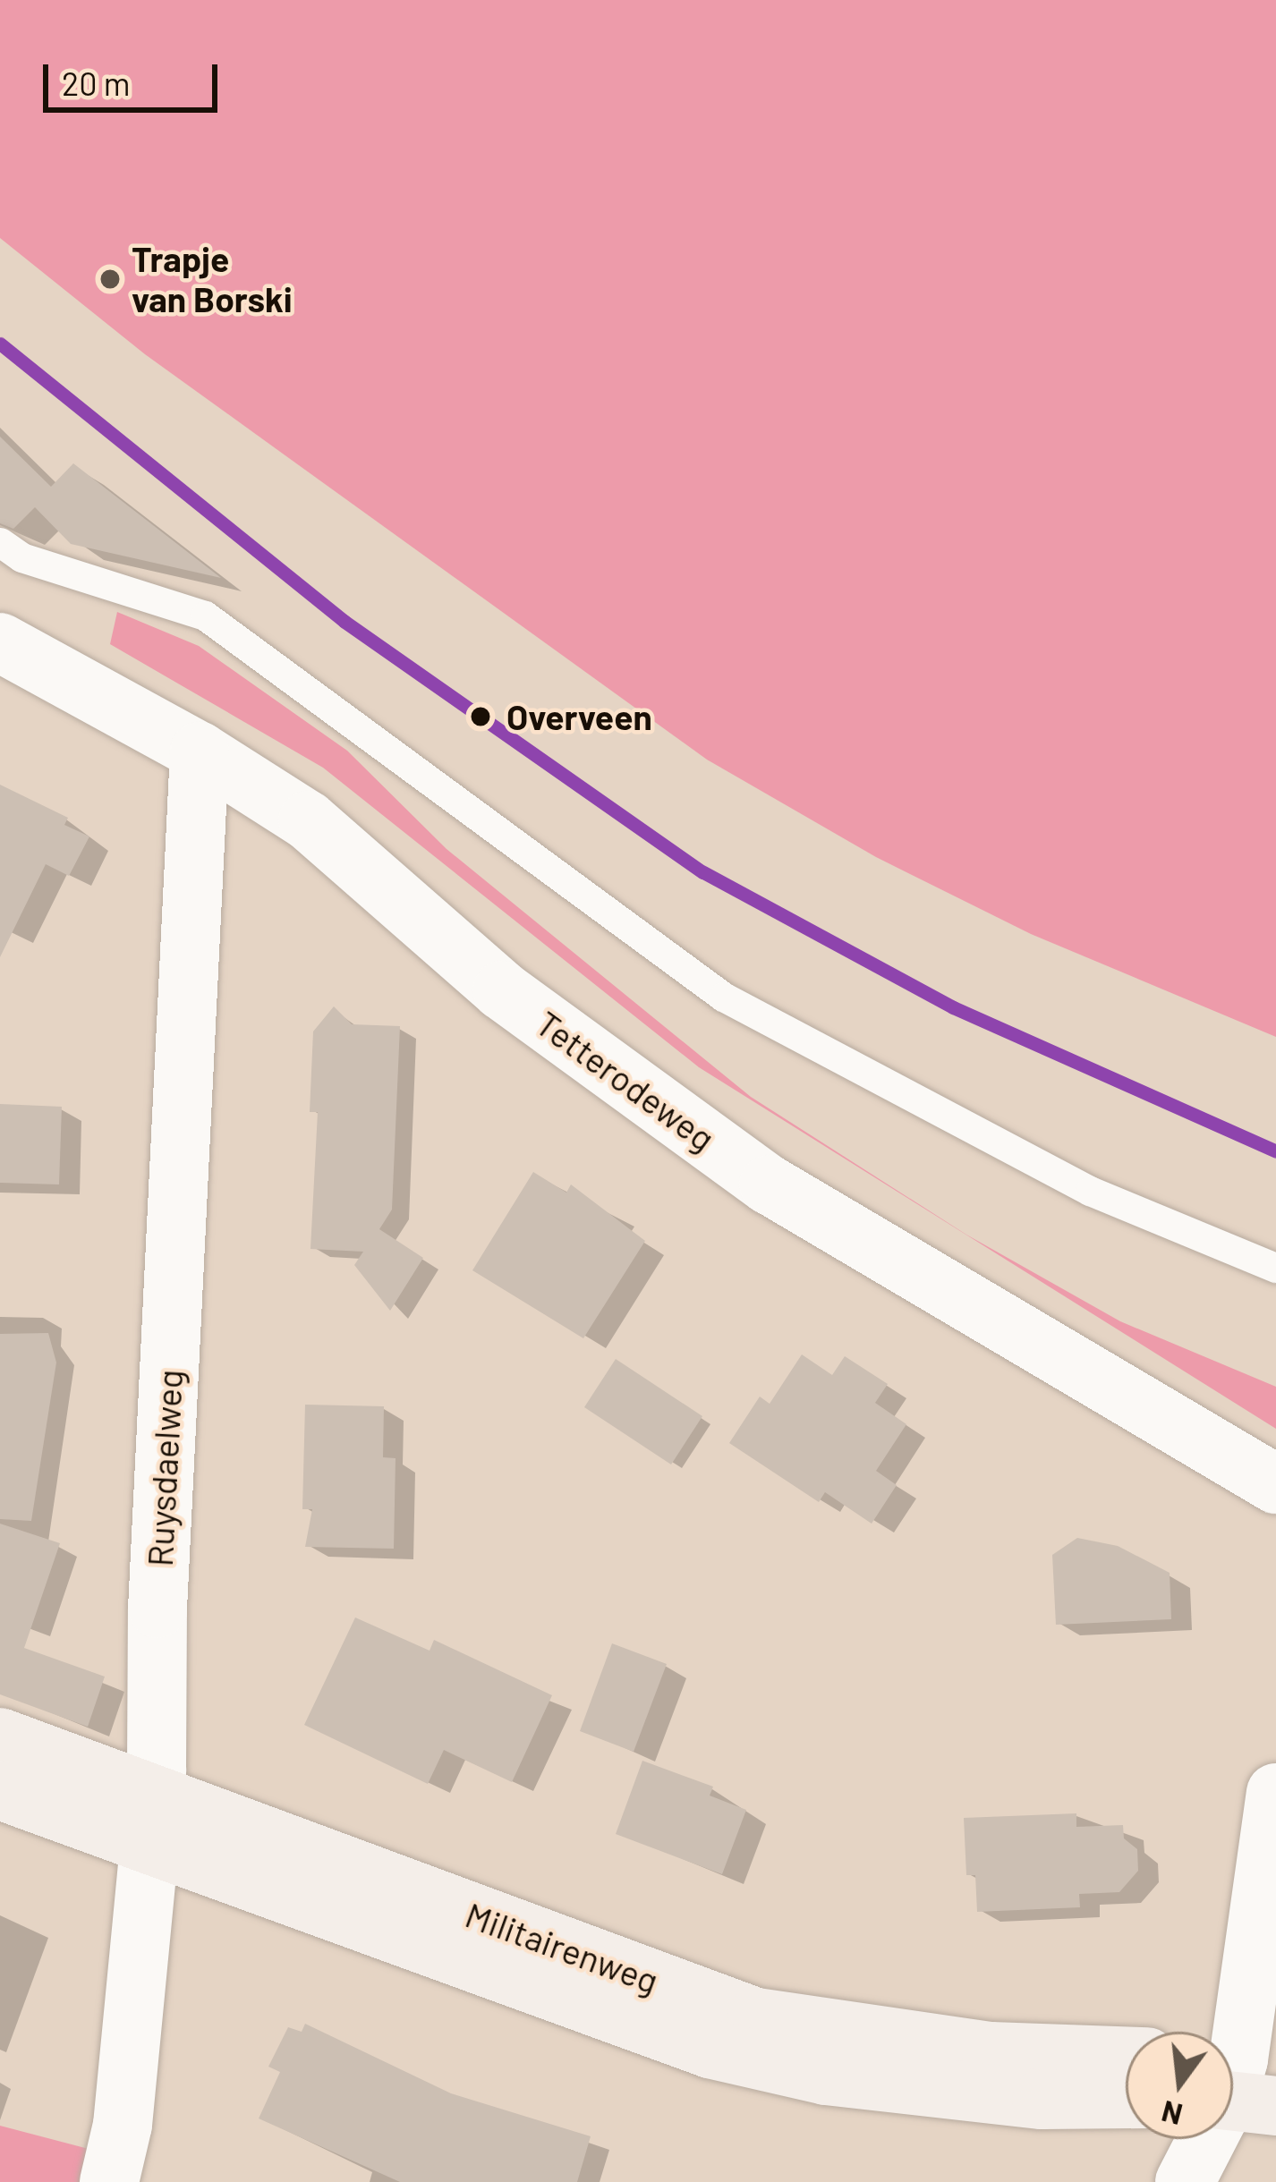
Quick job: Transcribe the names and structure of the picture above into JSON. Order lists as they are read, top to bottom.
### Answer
{
  "streets": {
    "main road": ["Militairenweg"],
    "street": ["Tetterodeweg", "Ruysdaelweg"]
  },
  "crossings": [
    ["Tetterodeweg", "Ruysdaelweg"],
    ["Ruysdaelweg", "Militairenweg"]
  ],
  "places": ["Trapje van Borski", "Overveen"],
  "scale_bar": "20 m",
  "north": "bottom"
}
